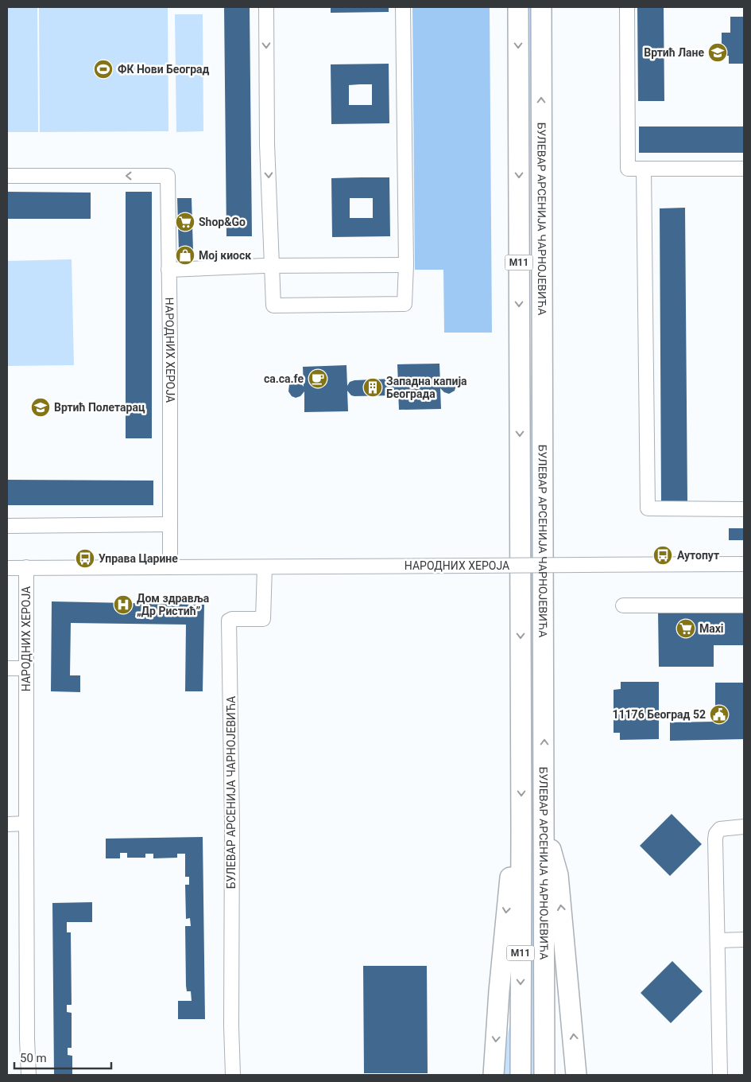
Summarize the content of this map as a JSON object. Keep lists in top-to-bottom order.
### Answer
{
  "streets": {
    "highway": ["БУЛЕВАР АРСЕНИЈА ЧАРНОЈЕВИЋА", "M11"],
    "street": ["НАРОДНИХ ХЕРОЈА"]
  },
  "crossings": [
    ["БУЛЕВАР АРСЕНИЈА ЧАРНОЈЕВИЋА", "НАРОДНИХ ХЕРОЈА"]
  ],
  "places": {
    "school or university": ["Вртић Лане", "Вртић Полетарац"],
    "sports": ["ФК Нови Београд"],
    "supermarket": ["Shop&Go", "Maxi"],
    "shop": ["Мој киоск"],
    "cafe": ["ca.ca.fe"],
    "building": ["Западна капија Београда"],
    "bus stop": ["Аутопут", "Управа Царине"],
    "hospital": ["Дом здравља „Др Ристић”"],
    "public building": ["11176 Београд 52"]
  },
  "scale_bar": "50 m"
}
